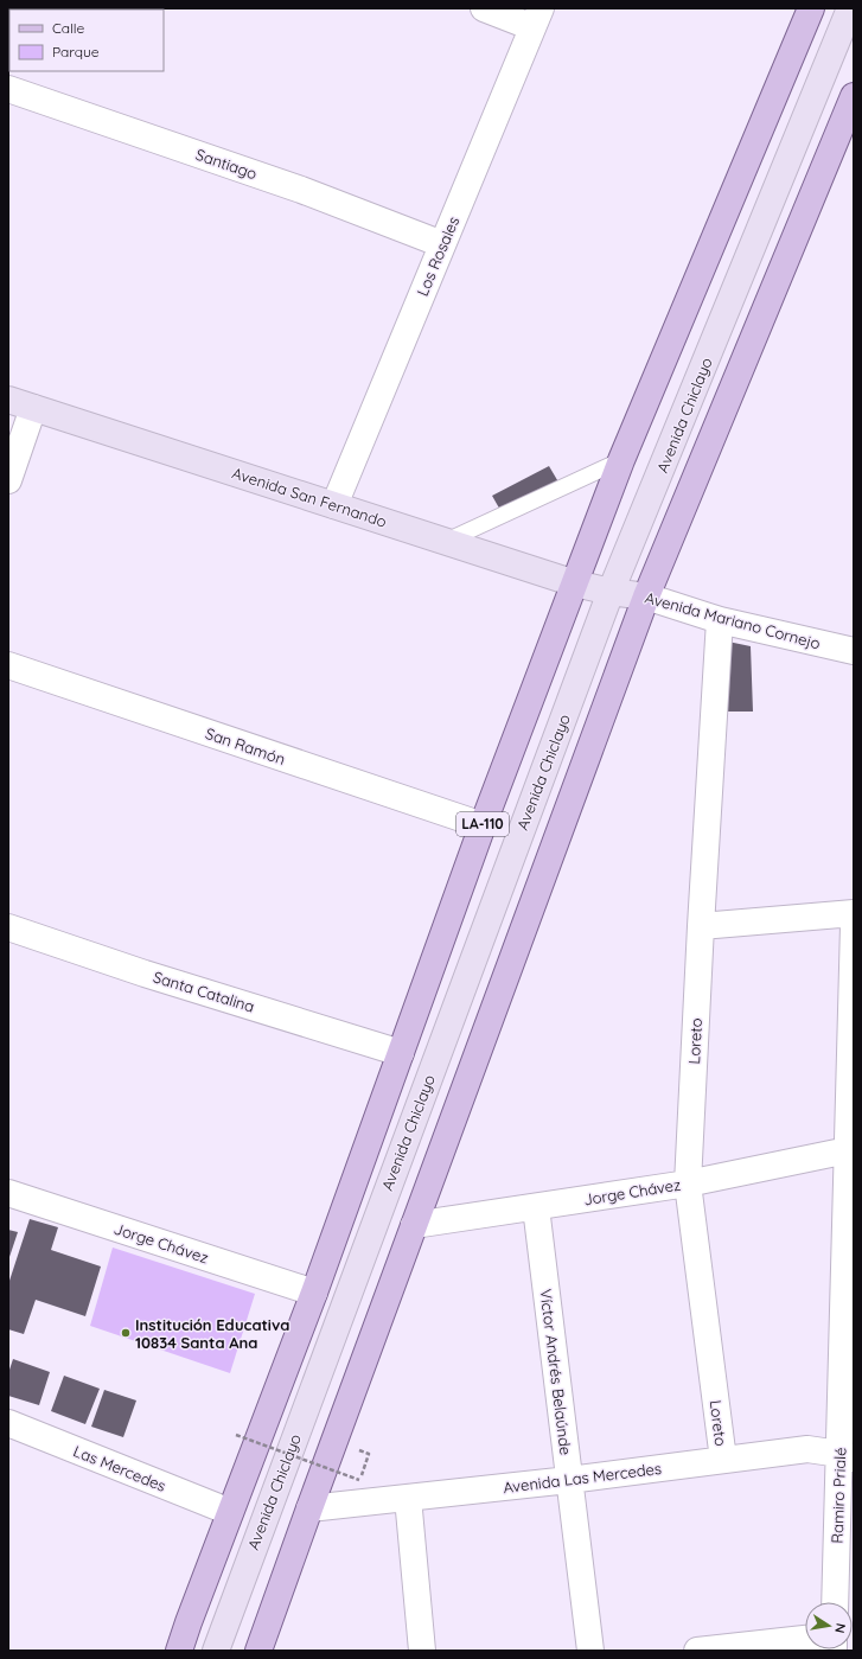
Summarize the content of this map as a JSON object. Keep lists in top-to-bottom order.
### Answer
{
  "streets": {
    "main road": ["LA-110"],
    "street": [
      "Santiago",
      "Los Rosales",
      "Avenida Chiclayo",
      "Avenida San Fernando",
      "Avenida Mariano Cornejo",
      "San Ramón",
      "Santa Catalina",
      "Loreto",
      "Jorge Chávez",
      "Víctor Andrés Belaúnde",
      "Las Mercedes",
      "Avenida Las Mercedes",
      "Ramiro Prialé"
    ]
  },
  "crossings": [
    ["Santiago", "Los Rosales"],
    ["Los Rosales", "Avenida San Fernando"],
    ["Avenida Chiclayo", "Avenida San Fernando"],
    ["Avenida Chiclayo", "Avenida Mariano Cornejo"],
    ["Avenida San Fernando", "Avenida Mariano Cornejo"],
    ["Avenida San Fernando", "LA-110"],
    ["Avenida Mariano Cornejo", "Loreto"],
    ["San Ramón", "LA-110"],
    ["LA-110", "Santa Catalina"],
    ["LA-110", "Jorge Chávez"],
    ["LA-110", "Las Mercedes"],
    ["Loreto", "Jorge Chávez"],
    ["Loreto", "Avenida Las Mercedes"],
    ["Jorge Chávez", "Víctor Andrés Belaúnde"],
    ["Jorge Chávez", "Ramiro Prialé"],
    ["Víctor Andrés Belaúnde", "Avenida Las Mercedes"],
    ["Avenida Las Mercedes", "Ramiro Prialé"]
  ],
  "places": ["Institución Educativa 10834 Santa Ana"],
  "legend": ["Calle", "Parque"],
  "north": "right"
}
